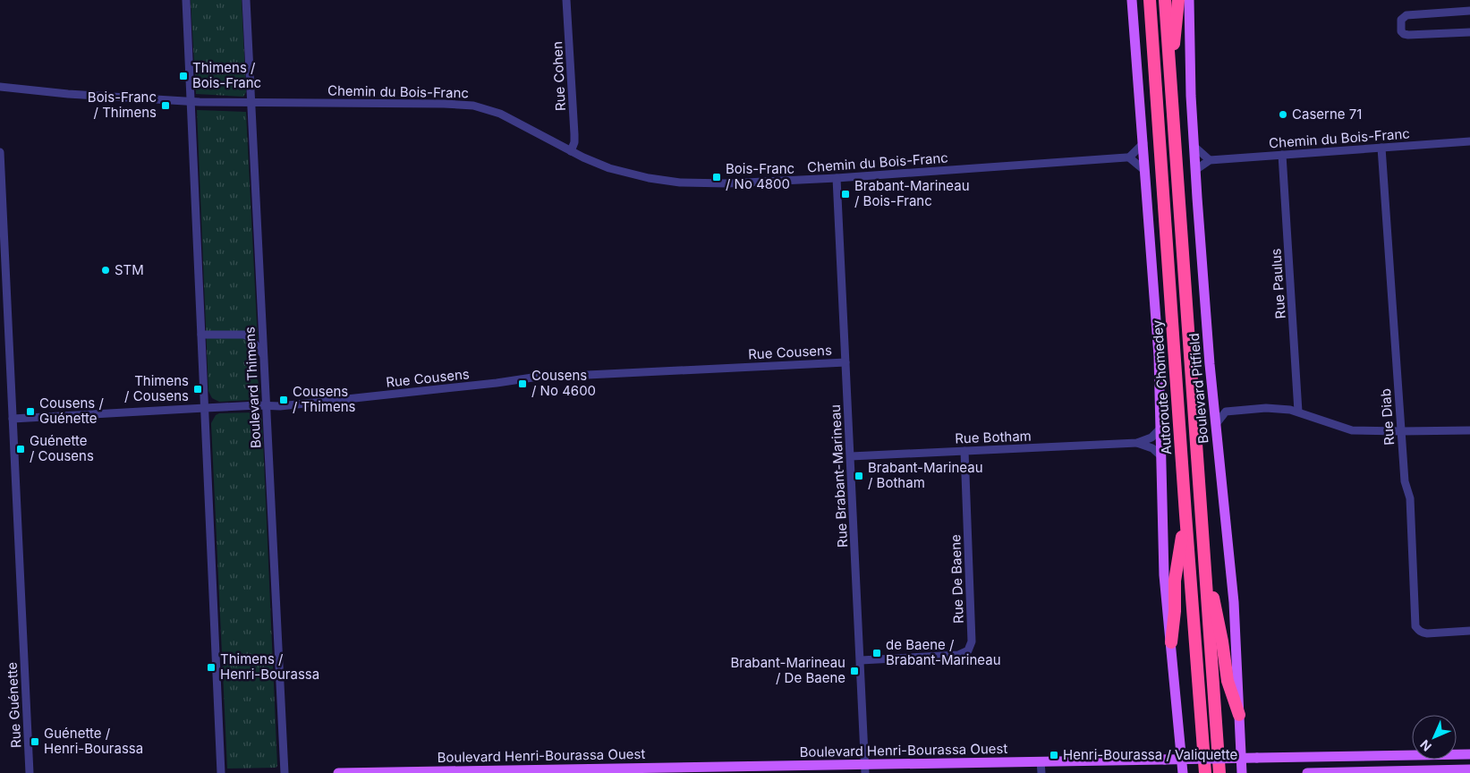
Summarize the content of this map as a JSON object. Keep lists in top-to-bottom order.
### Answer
{
  "streets": {
    "highway": ["Autoroute Chomedey"],
    "main road": ["Boulevard Pitfield", "Boulevard Henri-Bourassa Ouest"],
    "street": [
      "Rue Cohen",
      "Chemin du Bois-Franc",
      "Rue Paulus",
      "Rue Cousens",
      "Boulevard Thimens",
      "Rue Diab",
      "Rue Botham",
      "Rue Brabant-Marineau",
      "Rue De Baene",
      "Rue Guénette"
    ]
  },
  "crossings": [
    ["Rue Cohen", "Chemin du Bois-Franc"],
    ["Chemin du Bois-Franc", "Rue Paulus"],
    ["Chemin du Bois-Franc", "Boulevard Thimens"],
    ["Chemin du Bois-Franc", "Rue Diab"],
    ["Chemin du Bois-Franc", "Rue Brabant-Marineau"],
    ["Rue Cousens", "Boulevard Thimens"],
    ["Rue Cousens", "Rue Brabant-Marineau"],
    ["Rue Cousens", "Rue Guénette"],
    ["Rue Botham", "Rue Brabant-Marineau"],
    ["Rue Botham", "Rue De Baene"],
    ["Rue Brabant-Marineau", "Rue De Baene"],
    ["Rue Brabant-Marineau", "Boulevard Henri-Bourassa Ouest"]
  ],
  "places": {
    "transit": [
      "Thimens / Bois-Franc",
      "Bois-Franc / Thimens",
      "Bois-Franc / No 4800",
      "Brabant-Marineau / Bois-Franc",
      "Cousens / No 4600",
      "Thimens / Cousens",
      "Cousens / Thimens",
      "Cousens / Guénette",
      "Guénette / Cousens",
      "Brabant-Marineau / Botham",
      "de Baene / Brabant-Marineau",
      "Thimens / Henri-Bourassa",
      "Brabant-Marineau / De Baene",
      "Guénette / Henri-Bourassa",
      "Henri-Bourassa / Valiquette"
    ],
    "other": ["Caserne 71", "STM"]
  },
  "north": "bottom left"
}
